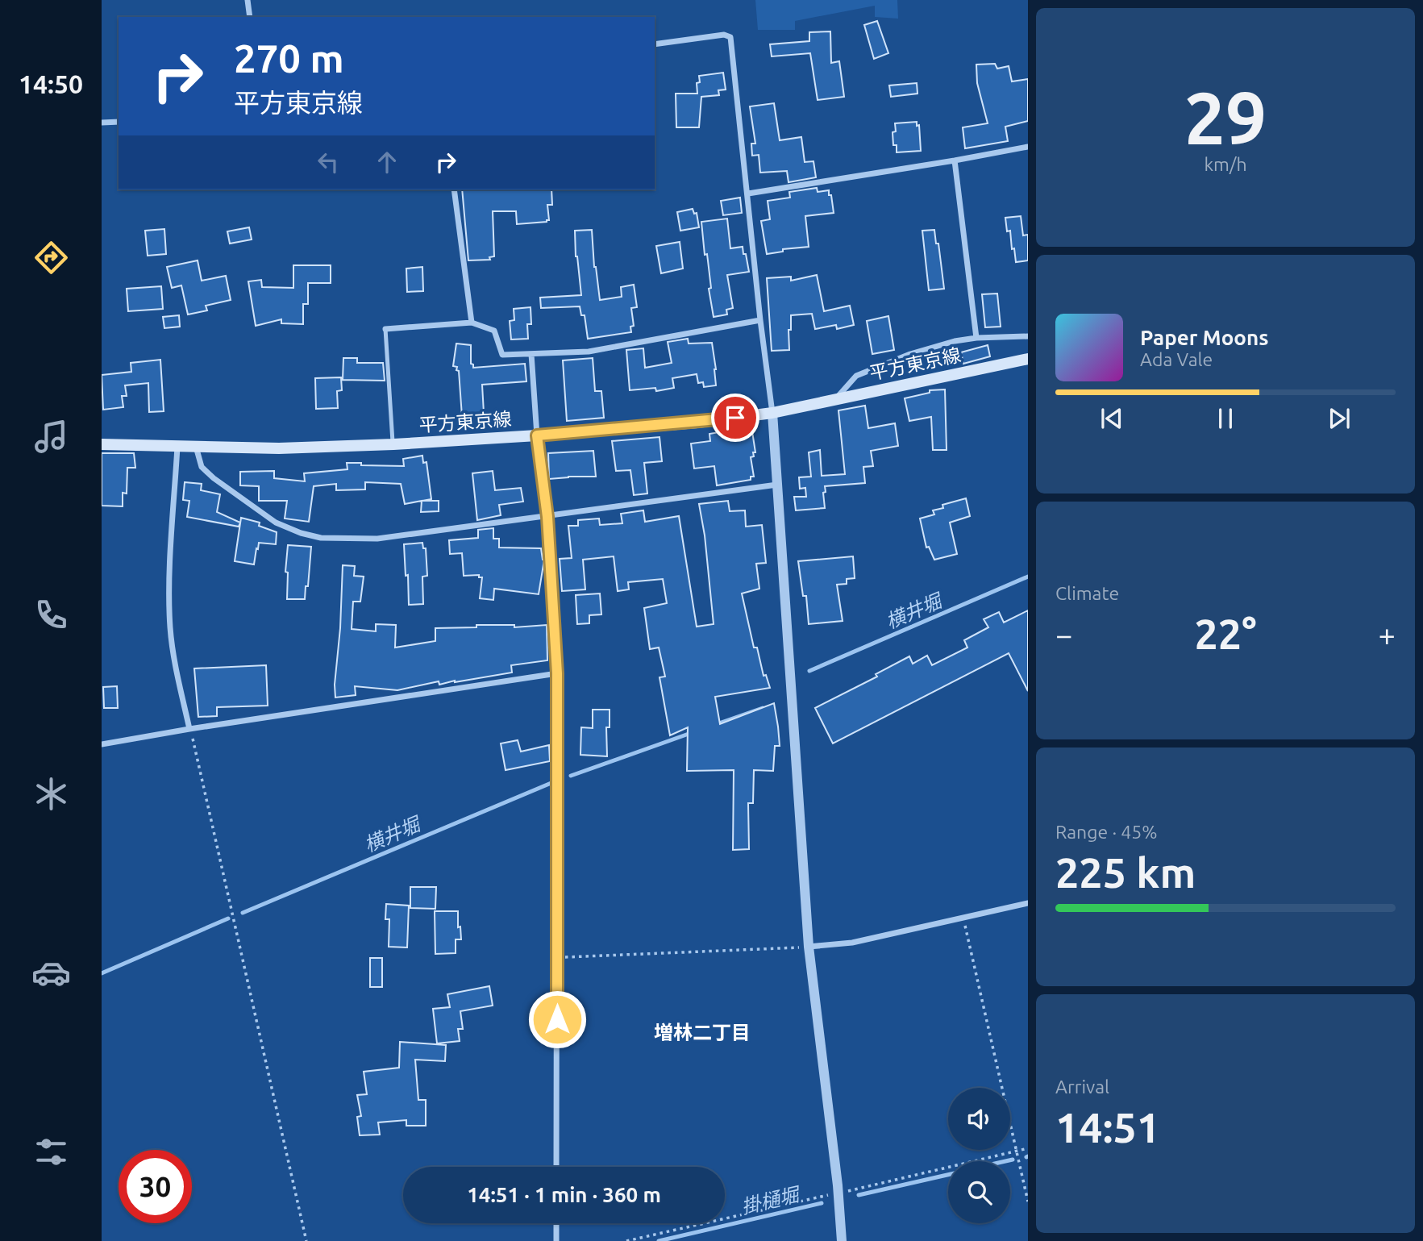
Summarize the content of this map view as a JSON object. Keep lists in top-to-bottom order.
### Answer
{
  "streets": {
    "main road": ["平方東京線"]
  },
  "districts": ["増林二丁目"],
  "water": ["横井堀", "掛樋堀"],
  "page": {
    "tabs": "14:50",
    "tile": [
      ["29", "km/h"],
      "Climate",
      ["Range · 45%", "225 km"],
      ["Arrival", "14:51"]
    ],
    "turn": ["270 m", "平方東京線"],
    "song": ["Paper Moons", "Ada Vale"],
    "heat": ["−", "22°", "+"],
    "limit": "30",
    "trip": "14:51 · 1 min · 360 m"
  }
}
